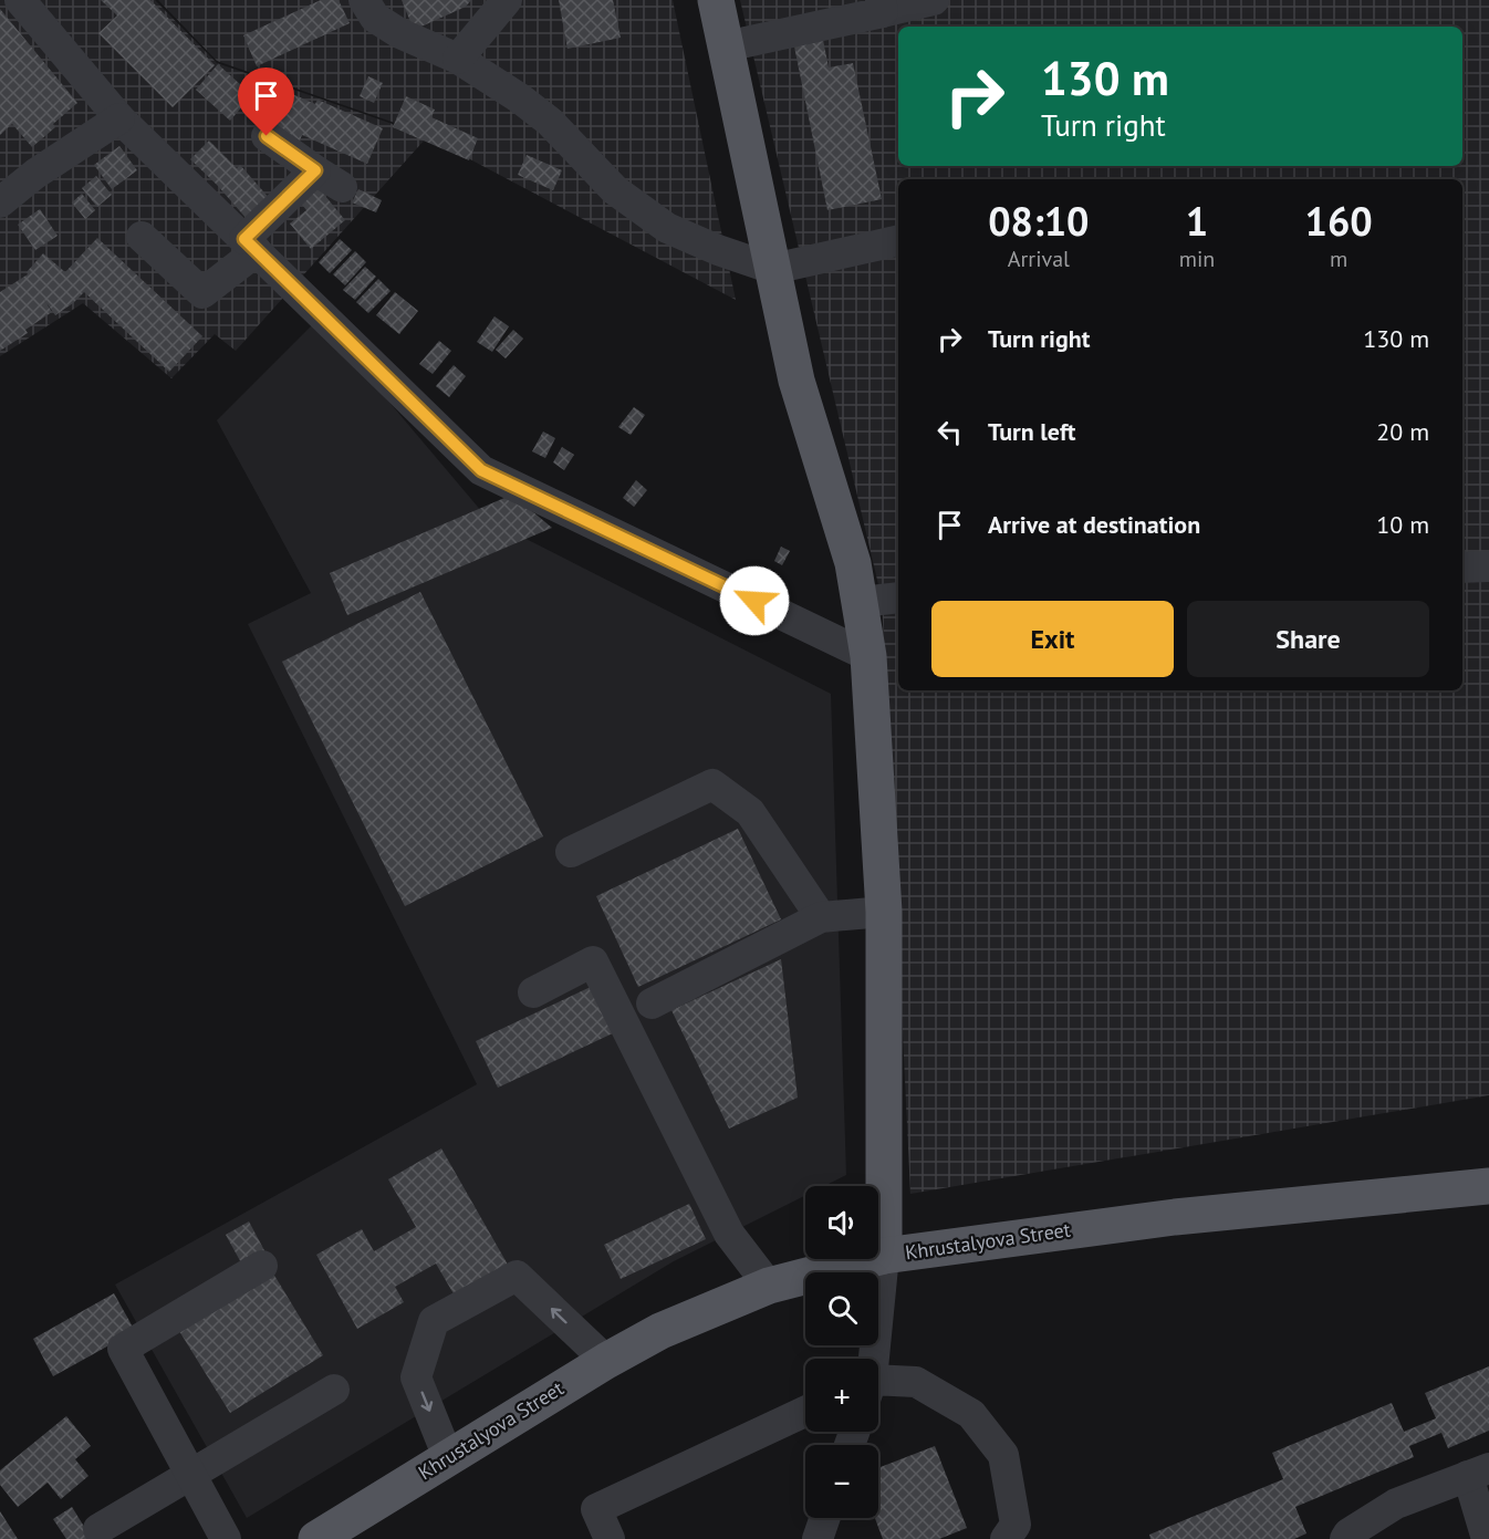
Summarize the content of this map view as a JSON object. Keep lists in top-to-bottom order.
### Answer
{
  "streets": {
    "main road": ["Khrustalyova Street"]
  },
  "page": {
    "turn": ["130 m", "Turn right"],
    "eta": [
      "08:10",
      "Arrival",
      "1",
      "min",
      "160",
      "m"
    ],
    "list": [
      {
        "name": "Turn right",
        "value": "130 m"
      },
      {
        "name": "Turn left",
        "value": "20 m"
      },
      {
        "name": "Arrive at destination",
        "value": "10 m"
      }
    ],
    "buttons": ["Exit", "Share"],
    "map_buttons": ["+", "−"]
  }
}
